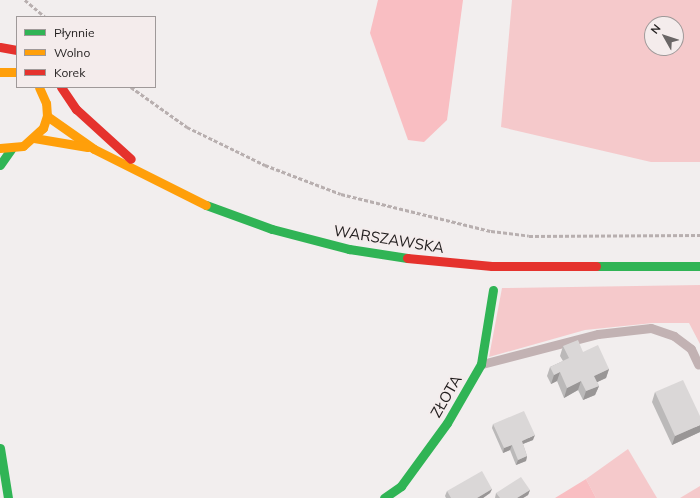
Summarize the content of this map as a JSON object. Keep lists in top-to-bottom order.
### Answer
{
  "streets": {
    "main road": ["WARSZAWSKA", "ZŁOTA"]
  },
  "legend": ["Płynnie", "Wolno", "Korek"],
  "north": "top left"
}
